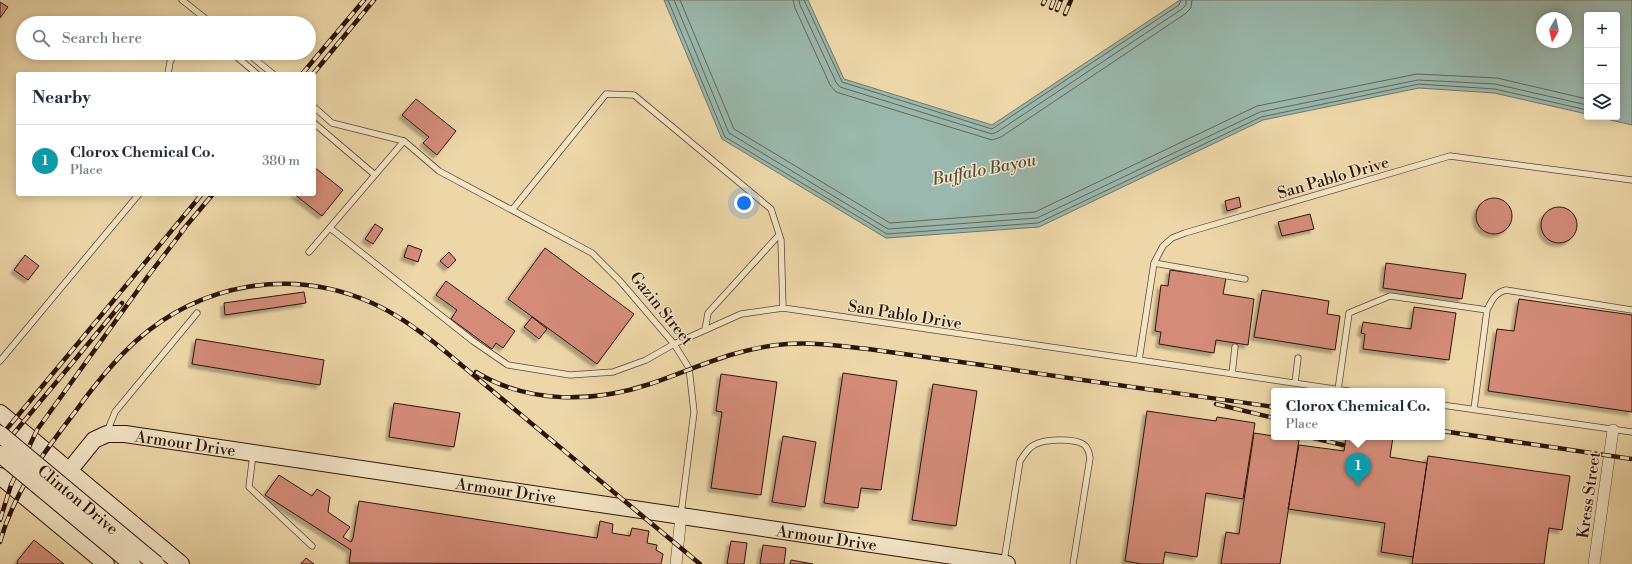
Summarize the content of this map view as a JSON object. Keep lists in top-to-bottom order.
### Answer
{
  "streets": {
    "street": [
      "Gazin Street",
      "Armour Drive",
      "Kress Street",
      "Clinton Drive"
    ],
    "lane": ["San Pablo Drive"]
  },
  "crossings": [
    ["San Pablo Drive", "Gazin Street"],
    ["Gazin Street", "Armour Drive"]
  ],
  "water": ["Buffalo Bayou"],
  "north": "bottom",
  "page": {
    "map_buttons": ["+", "−"],
    "search": "Search here",
    "heading": "Nearby",
    "list": [
      {
        "mark": "1",
        "name": "Clorox Chemical Co.",
        "note": "Place",
        "value": "380 m"
      }
    ],
    "popup": ["Clorox Chemical Co.", "Place"],
    "pins": "1"
  }
}
